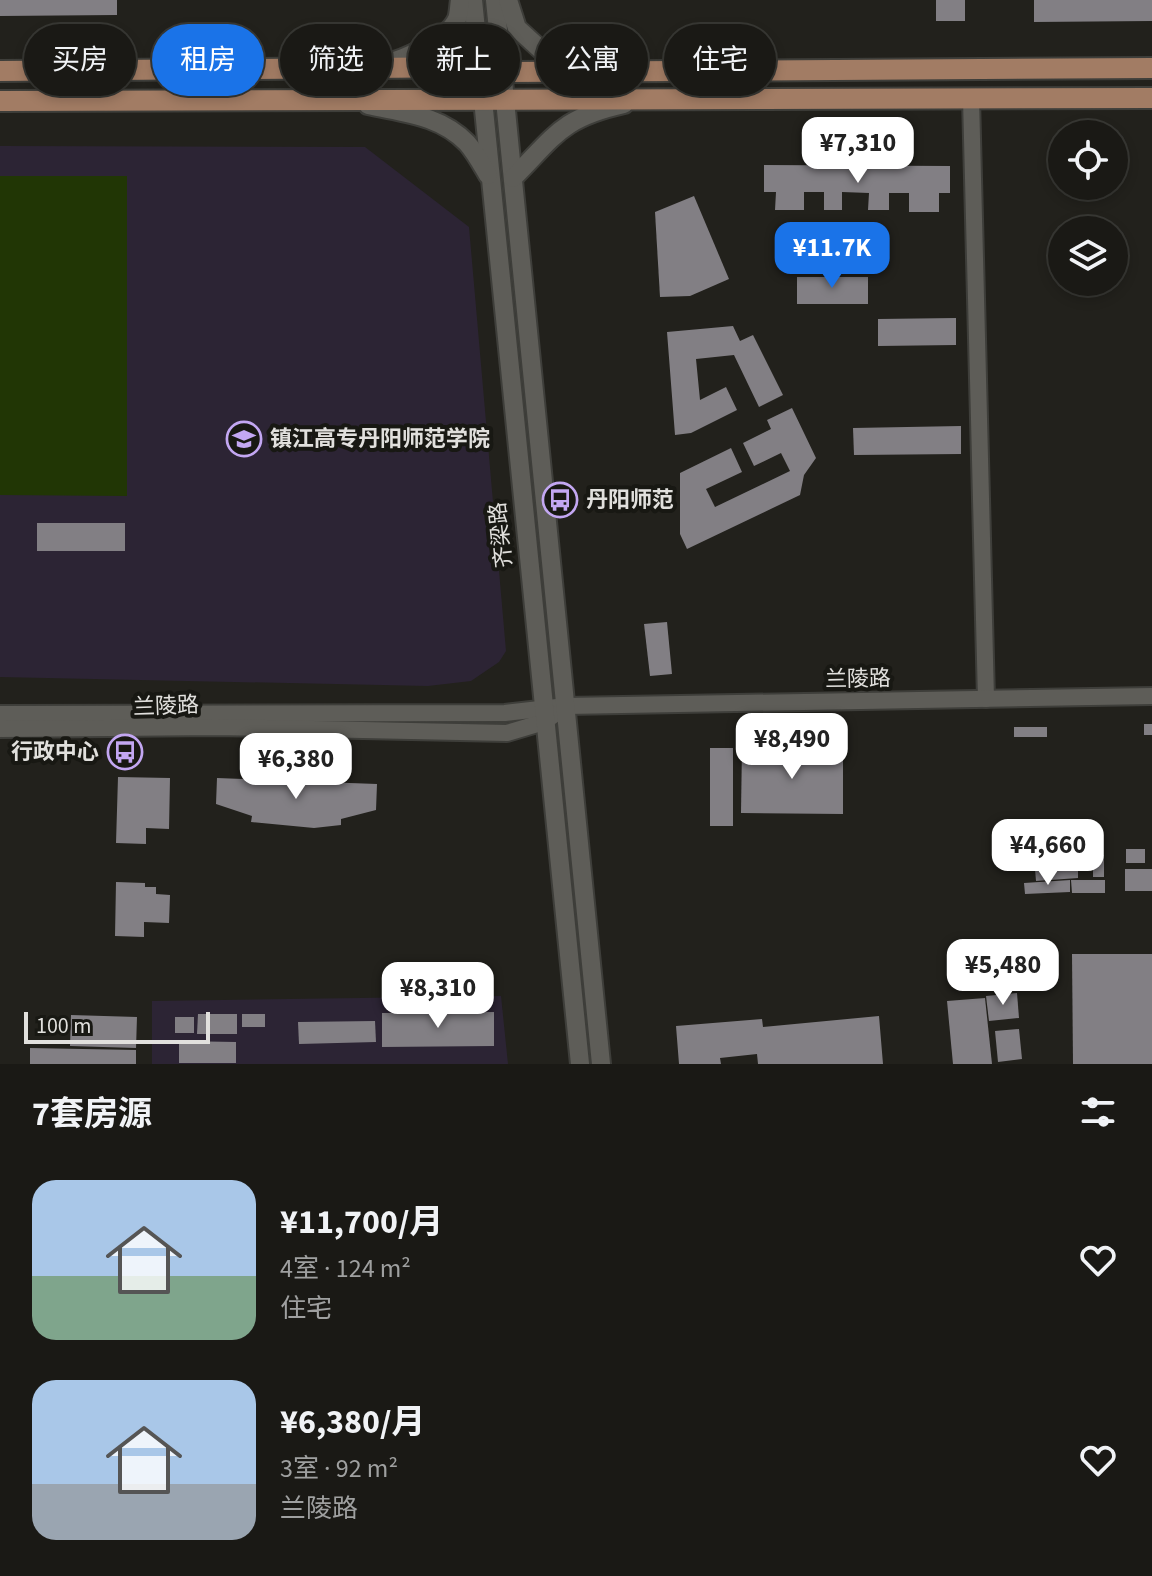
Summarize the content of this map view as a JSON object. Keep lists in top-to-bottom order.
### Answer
{
  "streets": {
    "main road": ["齐梁路"],
    "street": ["兰陵路"]
  },
  "crossings": [
    ["齐梁路", "兰陵路"]
  ],
  "places": {
    "school or university": ["镇江高专丹阳师范学院"],
    "bus stop": ["丹阳师范", "行政中心"]
  },
  "scale_bar": "100 m",
  "page": {
    "chip": [
      "买房",
      "租房",
      "筛选",
      "新上",
      "公寓",
      "住宅"
    ],
    "price": [
      "¥7,310",
      "¥11.7K",
      "¥8,490",
      "¥6,380",
      "¥4,660",
      "¥5,480",
      "¥8,310"
    ],
    "scale": "100 m",
    "heading": "7套房源",
    "list": [
      {
        "name": "¥11,700/月",
        "note": "4室 · 124 m² · 住宅"
      },
      {
        "name": "¥6,380/月",
        "note": "3室 · 92 m² · 兰陵路"
      }
    ]
  }
}
